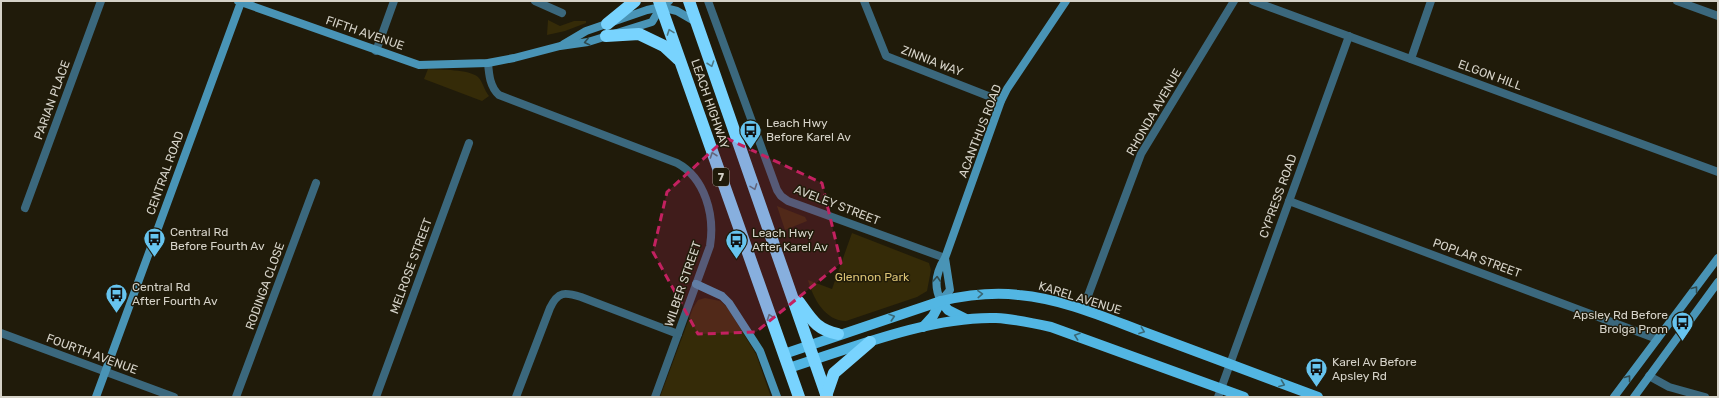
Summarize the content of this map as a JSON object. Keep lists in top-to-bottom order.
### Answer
{
  "streets": {
    "highway": ["LEACH HIGHWAY", "7"],
    "main road": ["KAREL AVENUE"],
    "street": [
      "FIFTH AVENUE",
      "ZINNIA WAY",
      "ELGON HILL",
      "PARIAN PLACE",
      "RHONDA AVENUE",
      "ACANTHUS ROAD",
      "CENTRAL ROAD",
      "CYPRESS ROAD",
      "AVELEY STREET",
      "POPLAR STREET",
      "MELROSE STREET",
      "WILBER STREET",
      "RODINGA CLOSE",
      "FOURTH AVENUE"
    ]
  },
  "crossings": [
    ["FIFTH AVENUE", "LEACH HIGHWAY"],
    ["FIFTH AVENUE", "CENTRAL ROAD"],
    ["FIFTH AVENUE", "WILBER STREET"],
    ["ZINNIA WAY", "ACANTHUS ROAD"],
    ["ELGON HILL", "CYPRESS ROAD"],
    ["LEACH HIGHWAY", "KAREL AVENUE"],
    ["RHONDA AVENUE", "KAREL AVENUE"],
    ["ACANTHUS ROAD", "AVELEY STREET"],
    ["ACANTHUS ROAD", "KAREL AVENUE"],
    ["CENTRAL ROAD", "FOURTH AVENUE"],
    ["CYPRESS ROAD", "POPLAR STREET"],
    ["CYPRESS ROAD", "KAREL AVENUE"]
  ],
  "parks": ["Glennon Park"],
  "places": {
    "bus stop": [
      "Leach Hwy Before Karel Av",
      "Central Rd Before Fourth Av",
      "Leach Hwy After Karel Av",
      "Central Rd After Fourth Av",
      "Apsley Rd Before Brolga Prom",
      "Karel Av Before Apsley Rd"
    ]
  }
}
